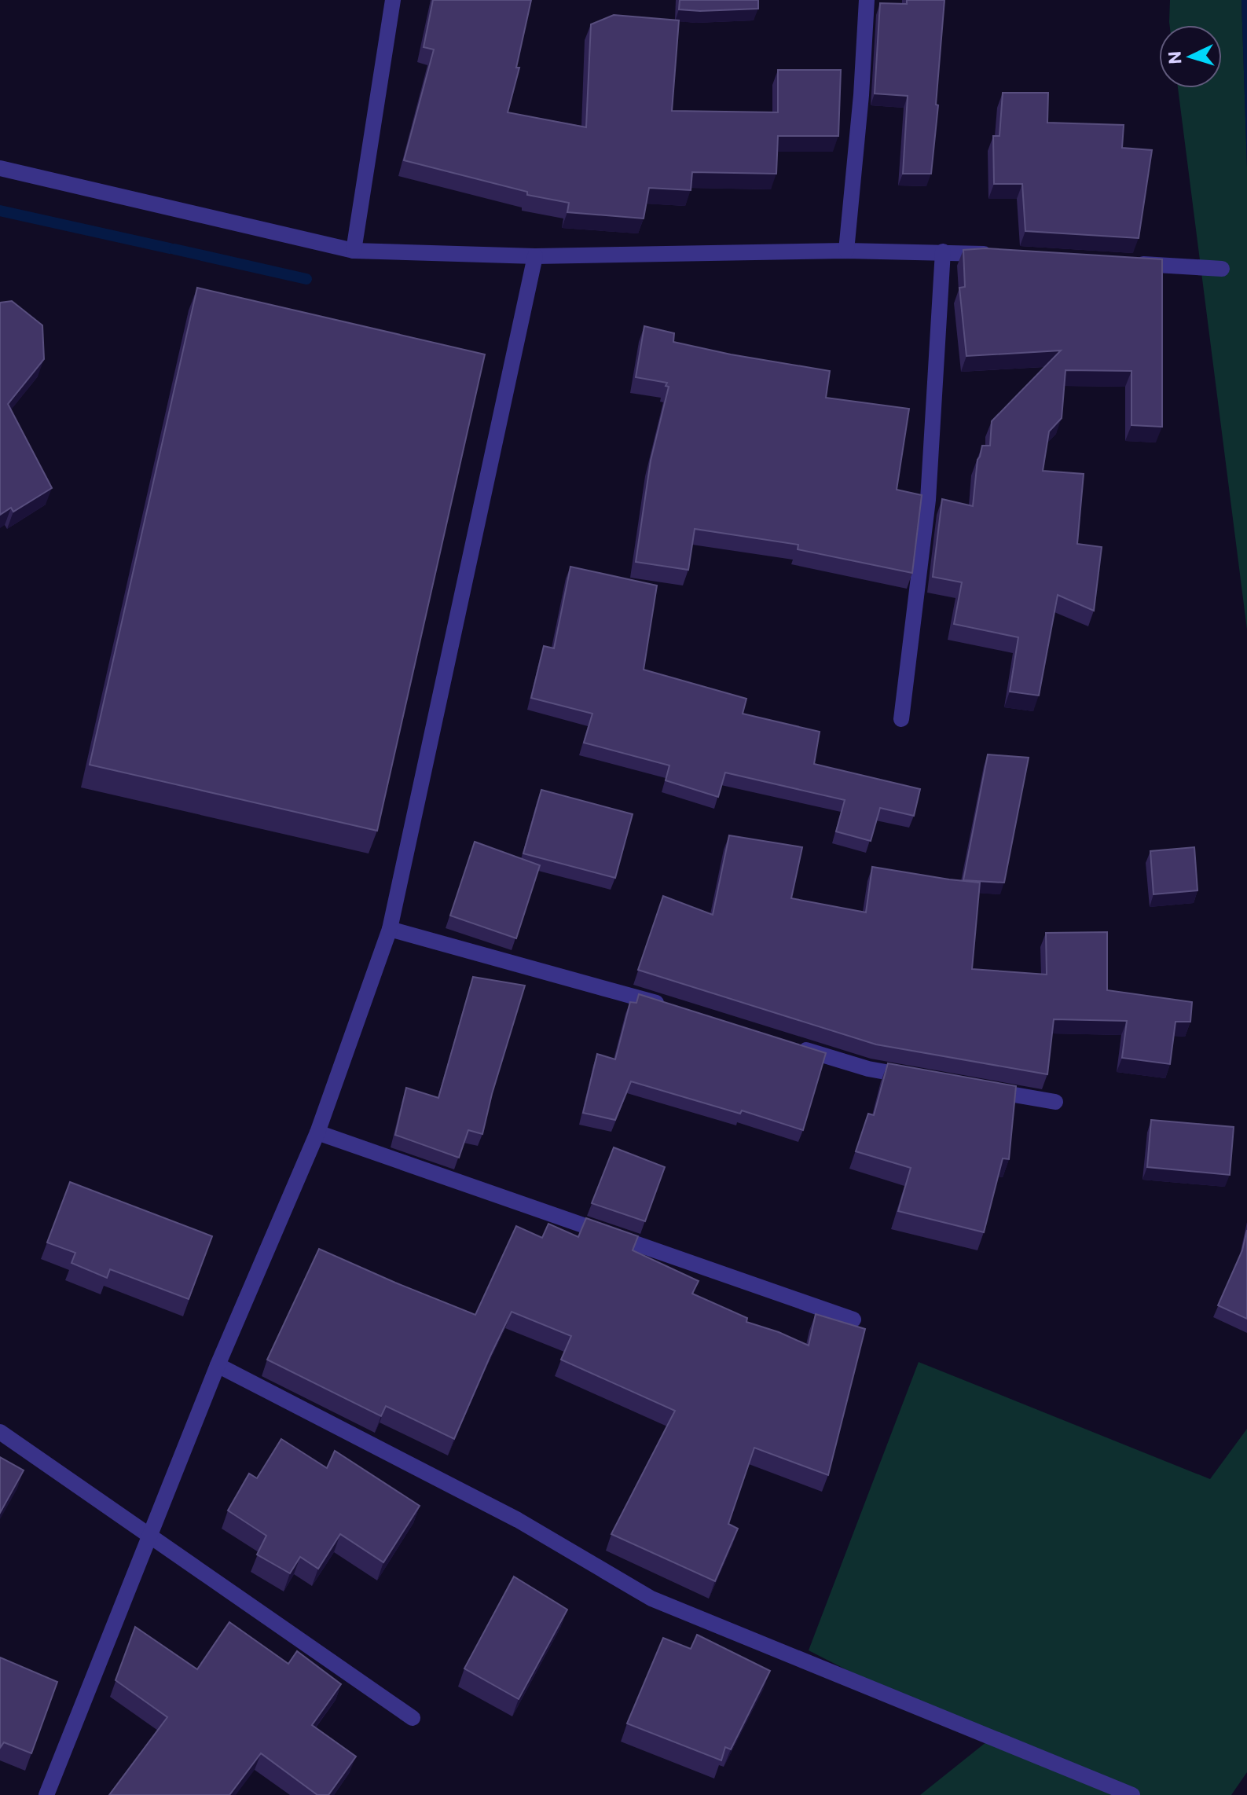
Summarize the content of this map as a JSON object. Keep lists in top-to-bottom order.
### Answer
{
  "north": "left"
}
